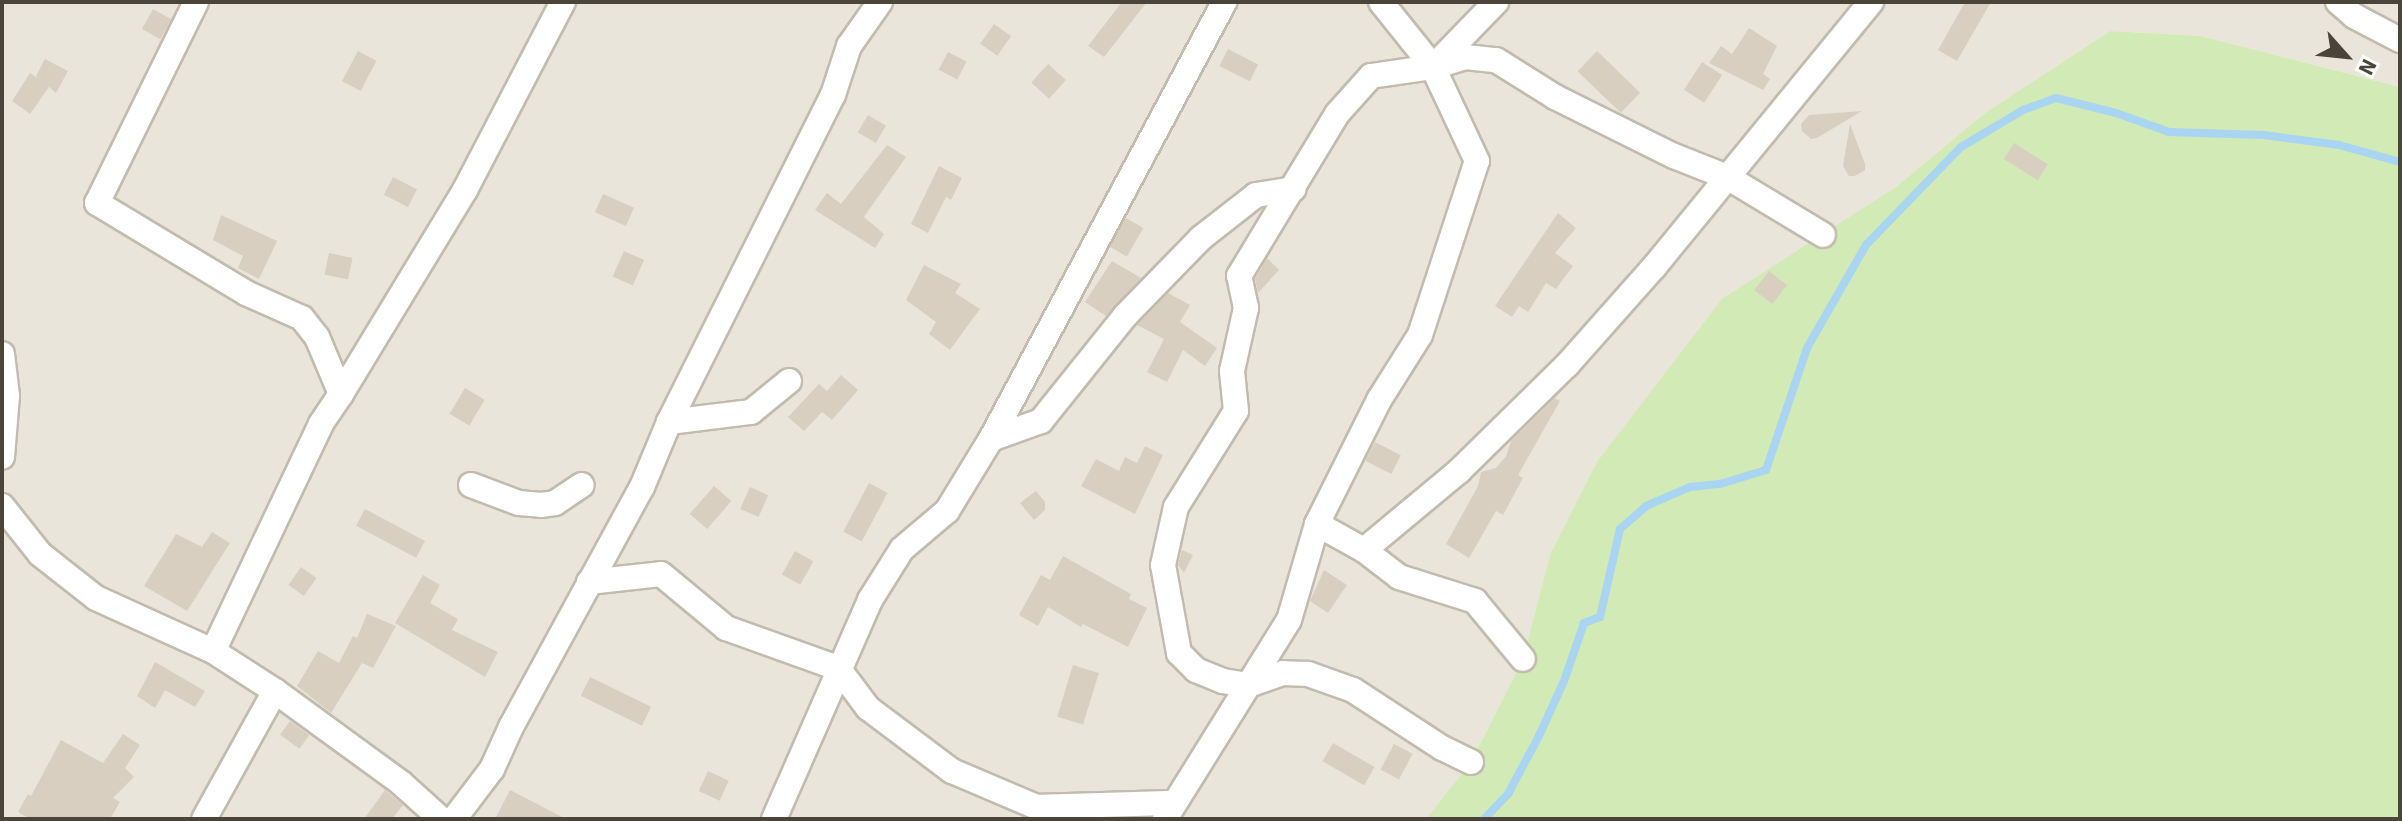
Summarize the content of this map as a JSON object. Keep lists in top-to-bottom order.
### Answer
{
  "north": "bottom right"
}
